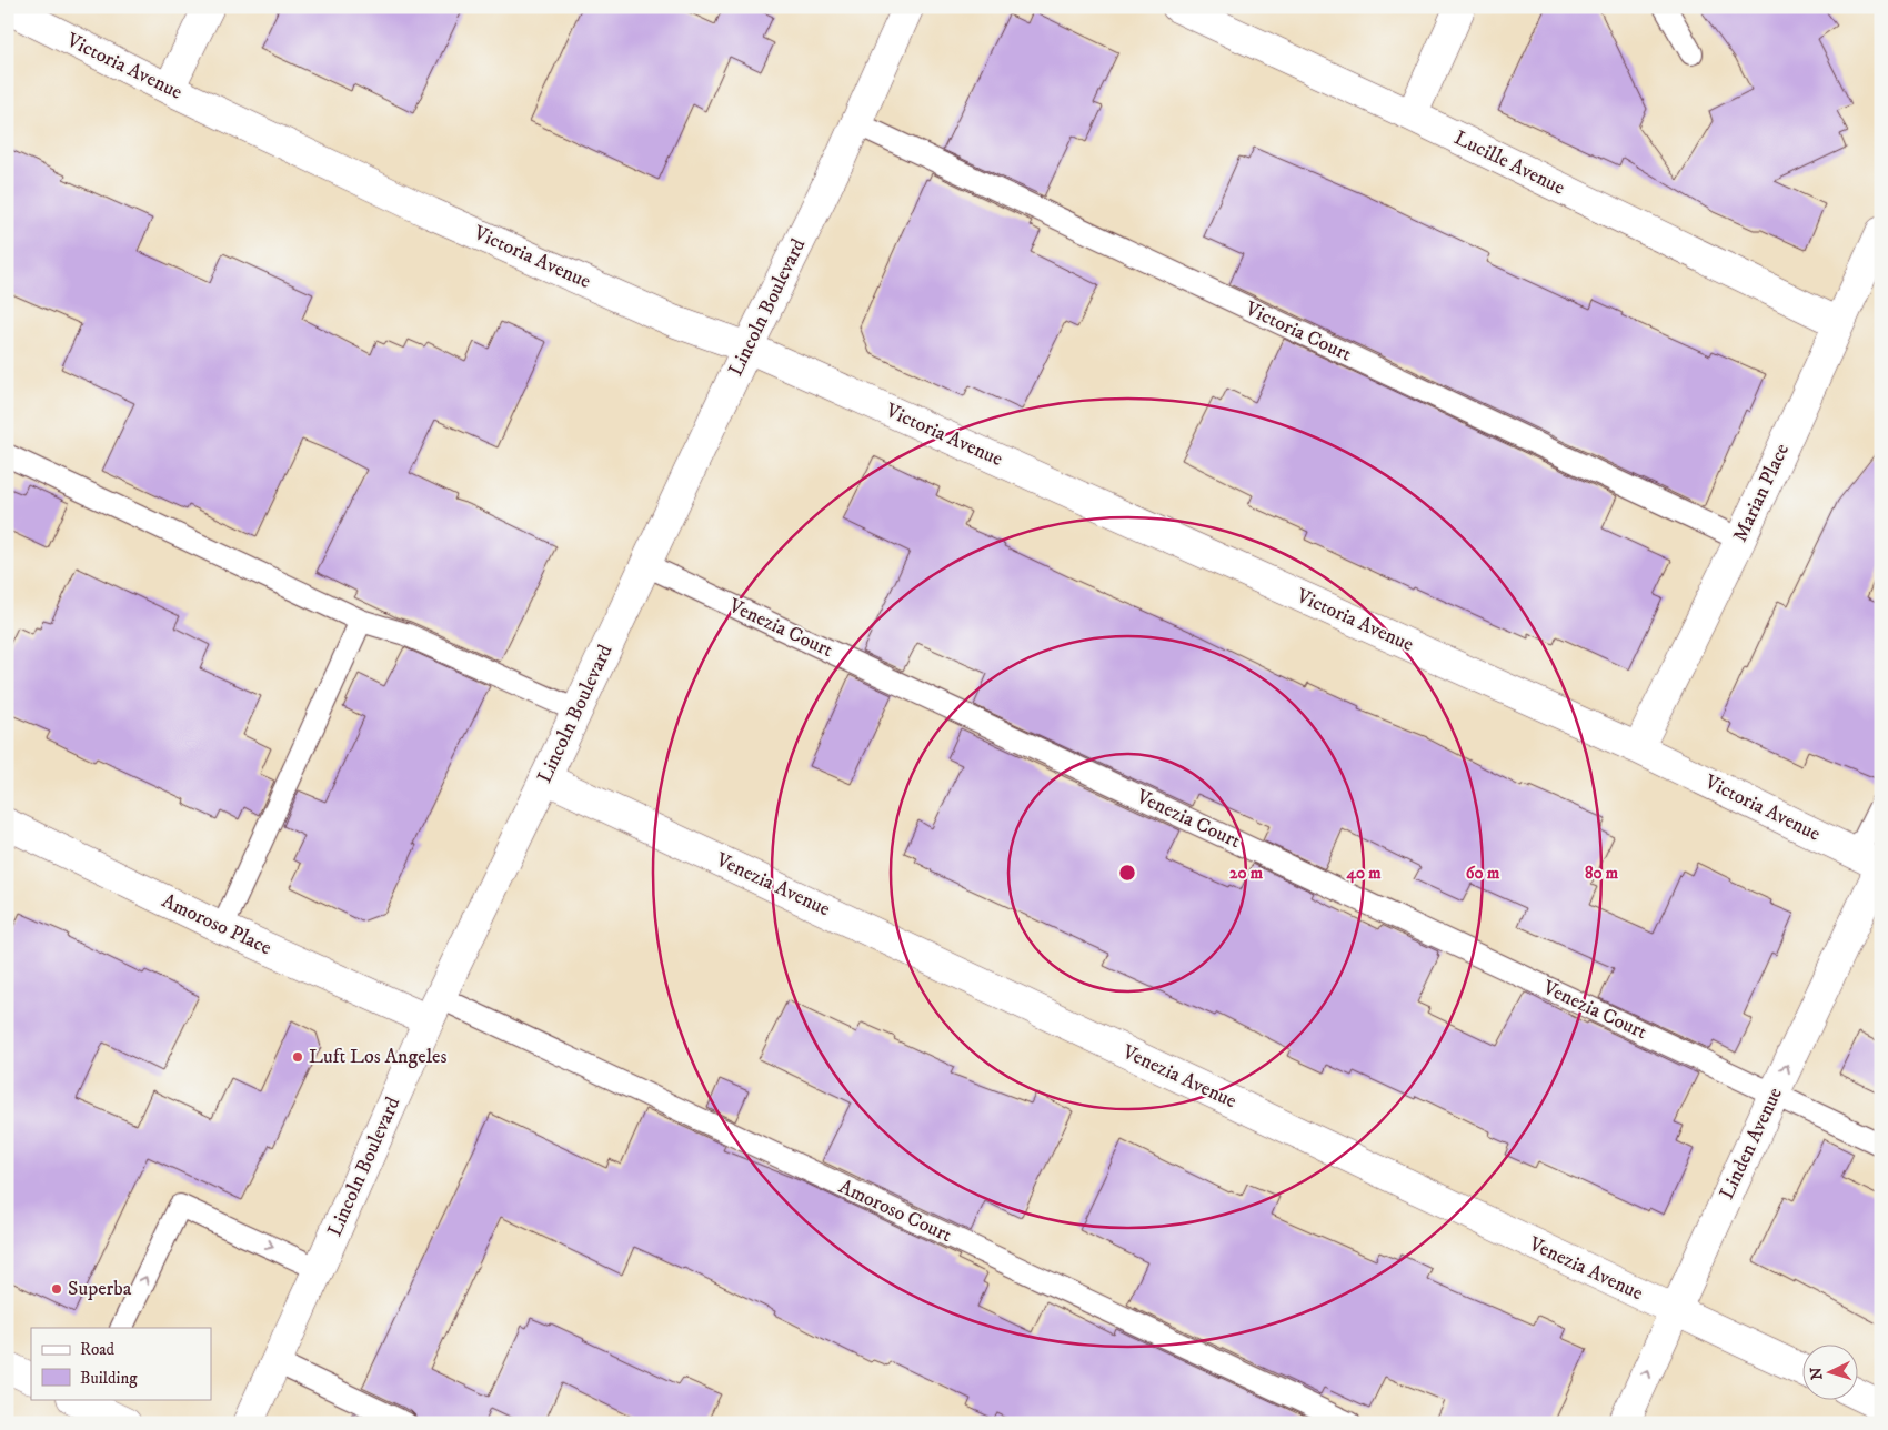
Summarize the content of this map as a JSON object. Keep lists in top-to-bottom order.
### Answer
{
  "streets": {
    "main road": [
      "Victoria Avenue",
      "Lucille Avenue",
      "Lincoln Boulevard",
      "Marian Place",
      "Venezia Avenue",
      "Amoroso Place",
      "Linden Avenue"
    ],
    "lane": ["Victoria Court", "Venezia Court", "Amoroso Court"]
  },
  "crossings": [
    ["Victoria Avenue", "Lincoln Boulevard"],
    ["Victoria Avenue", "Marian Place"],
    ["Victoria Avenue", "Linden Avenue"],
    ["Lucille Avenue", "Marian Place"],
    ["Lincoln Boulevard", "Victoria Court"],
    ["Lincoln Boulevard", "Venezia Court"],
    ["Lincoln Boulevard", "Venezia Avenue"],
    ["Lincoln Boulevard", "Amoroso Place"],
    ["Lincoln Boulevard", "Amoroso Court"],
    ["Victoria Court", "Marian Place"],
    ["Venezia Court", "Linden Avenue"],
    ["Venezia Avenue", "Linden Avenue"],
    ["Amoroso Place", "Amoroso Court"]
  ],
  "one_way": ["Linden Avenue"],
  "places": ["Luft Los Angeles", "Superba"],
  "legend": ["Road", "Building"],
  "north": "left",
  "rings": [
    "20 m",
    "40 m",
    "60 m",
    "80 m"
  ]
}
